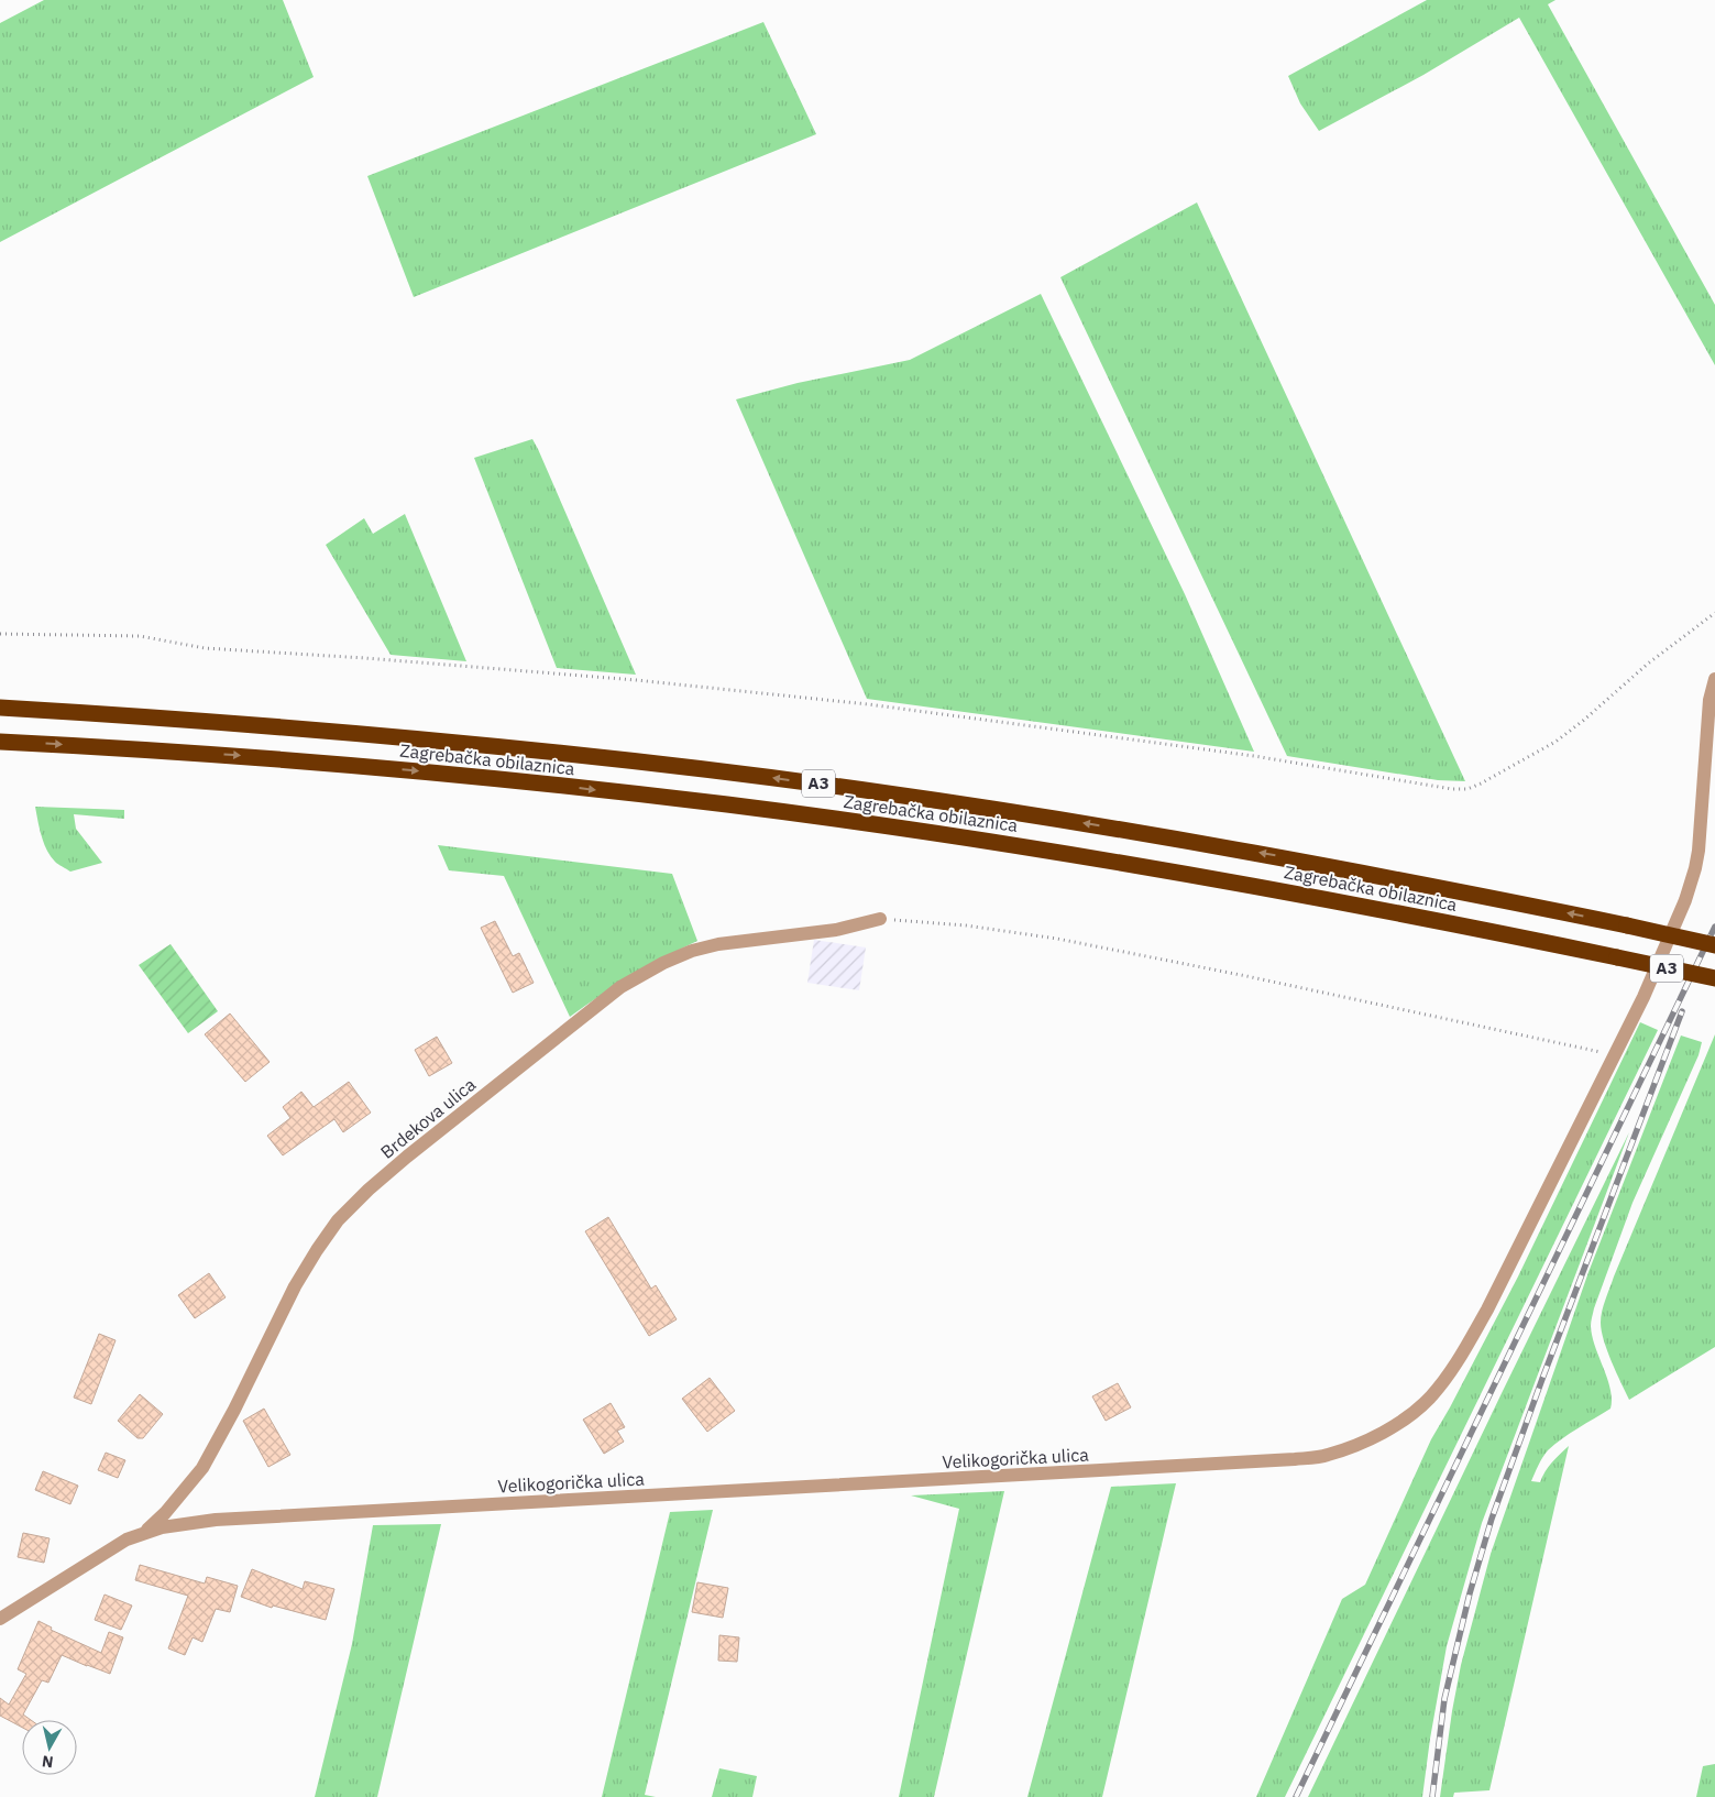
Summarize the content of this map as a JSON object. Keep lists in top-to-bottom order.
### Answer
{
  "streets": {
    "highway": ["Zagrebačka obilaznica", "A3"],
    "street": ["Brdekova ulica", "Velikogorička ulica"]
  },
  "crossings": [
    ["Brdekova ulica", "Velikogorička ulica"]
  ],
  "north": "bottom"
}
